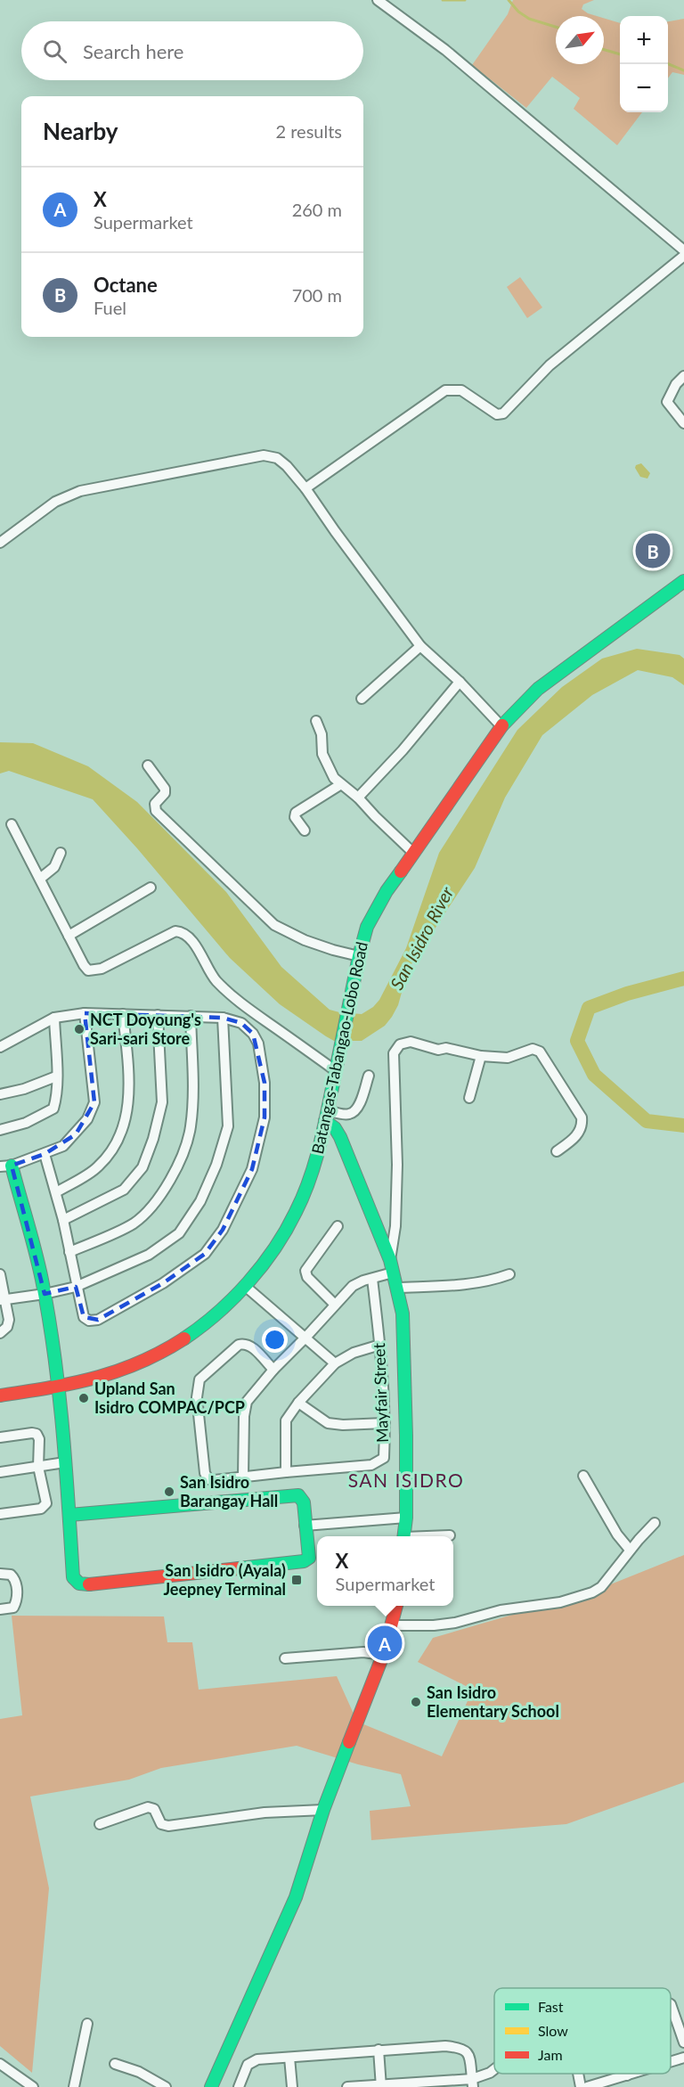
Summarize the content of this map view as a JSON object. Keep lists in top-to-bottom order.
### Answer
{
  "streets": {
    "street": ["Batangas-Tabangao-Lobo Road", "Mayfair Street"]
  },
  "districts": ["SAN ISIDRO"],
  "water": ["San Isidro River"],
  "places": {
    "other": [
      "NCT Doyoung's Sari-sari Store",
      "Upland San Isidro COMPAC/PCP",
      "San Isidro Barangay Hall",
      "San Isidro Elementary School"
    ],
    "transit": ["San Isidro (Ayala) Jeepney Terminal"]
  },
  "legend": ["Fast", "Slow", "Jam"],
  "north": "top right",
  "page": {
    "map_buttons": ["+", "−"],
    "search": "Search here",
    "heading": ["Nearby", "2 results"],
    "list": [
      {
        "mark": "A",
        "name": "X",
        "note": "Supermarket",
        "value": "260 m"
      },
      {
        "mark": "B",
        "name": "Octane",
        "note": "Fuel",
        "value": "700 m"
      }
    ],
    "pins": ["B", "A"],
    "popup": ["X", "Supermarket"]
  }
}
